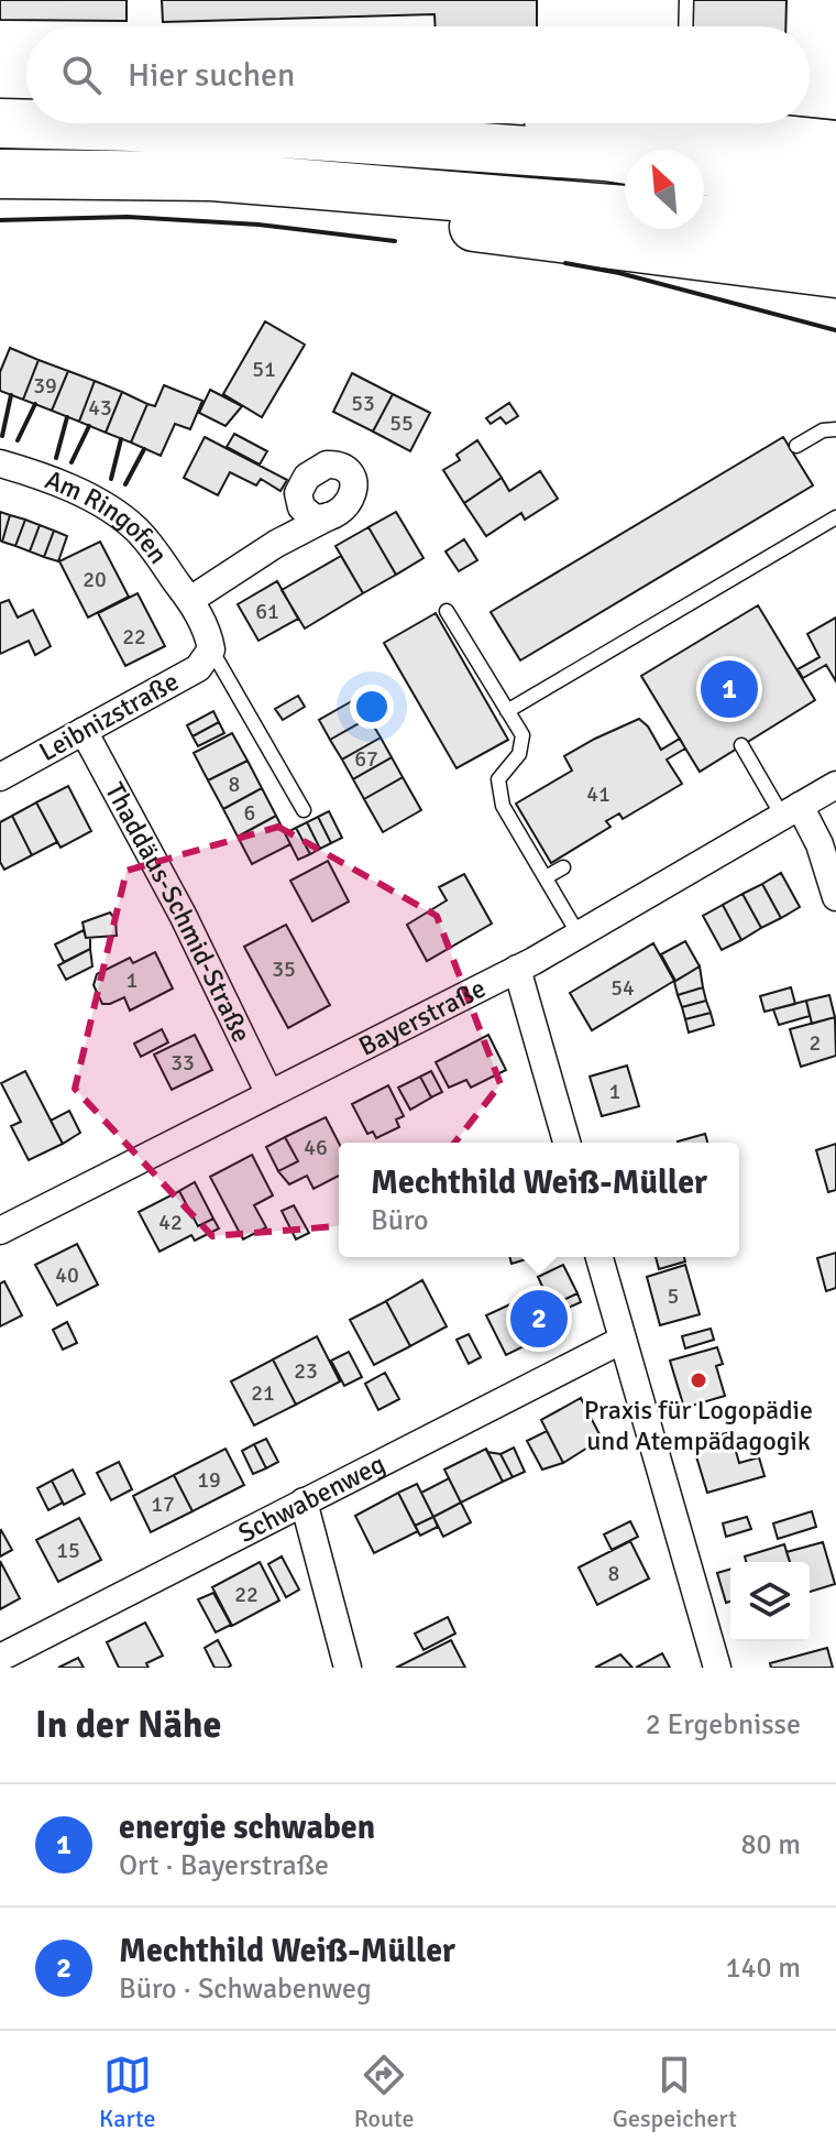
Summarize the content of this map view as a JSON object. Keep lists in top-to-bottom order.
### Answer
{
  "streets": {
    "street": [
      "Am Ringofen",
      "Leibnizstraße",
      "Thaddäus-Schmid-Straße",
      "Bayerstraße",
      "Schwabenweg"
    ]
  },
  "crossings": [
    ["Am Ringofen", "Leibnizstraße"],
    ["Leibnizstraße", "Thaddäus-Schmid-Straße"],
    ["Thaddäus-Schmid-Straße", "Bayerstraße"]
  ],
  "places": ["Praxis für Logopädie und Atempädagogik"],
  "house_numbers": [
    "51",
    "39",
    "53",
    "43",
    "55",
    "20",
    "61",
    "22",
    "67",
    "8",
    "41",
    "6",
    "35",
    "1",
    "54",
    "2",
    "33",
    "1",
    "46",
    "42",
    "40",
    "5",
    "23",
    "21",
    "19",
    "17",
    "15",
    "8",
    "22"
  ],
  "north": "top left",
  "page": {
    "search": "Hier suchen",
    "pins": ["1", "2"],
    "popup": ["Mechthild Weiß-Müller", "Büro"],
    "heading": ["In der Nähe", "2 Ergebnisse"],
    "list": [
      {
        "mark": "1",
        "name": "energie schwaben",
        "note": "Ort · Bayerstraße",
        "value": "80 m"
      },
      {
        "mark": "2",
        "name": "Mechthild Weiß-Müller",
        "note": "Büro · Schwabenweg",
        "value": "140 m"
      }
    ],
    "nav": ["Karte", "Route", "Gespeichert"]
  }
}
